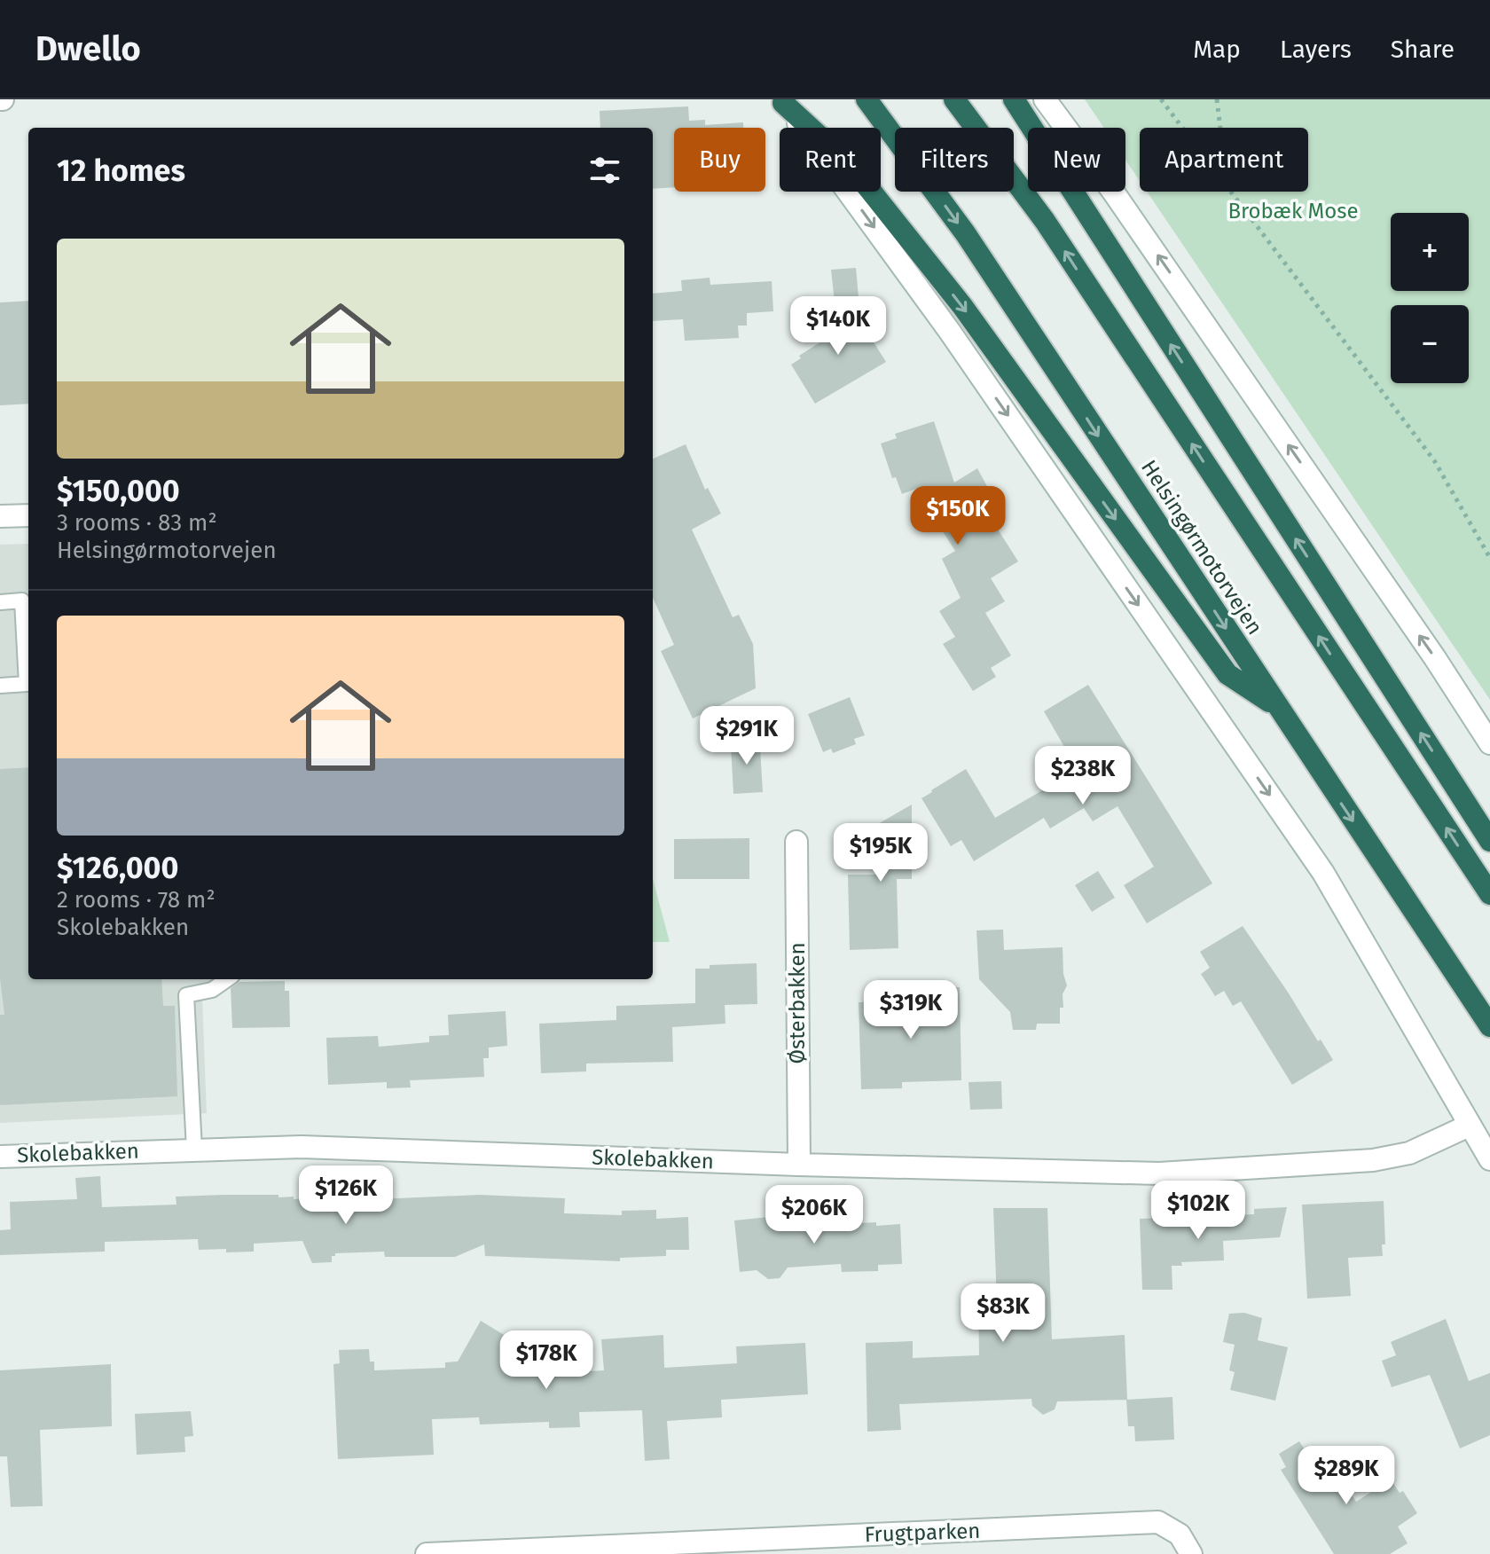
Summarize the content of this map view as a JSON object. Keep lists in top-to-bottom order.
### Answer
{
  "streets": {
    "highway": ["Helsingørmotorvejen"],
    "street": ["Østerbakken", "Skolebakken", "Frugtparken"]
  },
  "crossings": [
    ["Østerbakken", "Skolebakken"]
  ],
  "parks": ["Brobæk Mose"],
  "page": {
    "header": "Dwello",
    "nav": ["Map", "Layers", "Share"],
    "chip": [
      "Buy",
      "Rent",
      "Filters",
      "New",
      "Apartment"
    ],
    "heading": "12 homes",
    "map_buttons": ["+", "−"],
    "list": [
      {
        "name": "$150,000",
        "note": "3 rooms · 83 m² · Helsingørmotorvejen"
      },
      {
        "name": "$126,000",
        "note": "2 rooms · 78 m² · Skolebakken"
      }
    ],
    "price": [
      "$140K",
      "$150K",
      "$291K",
      "$238K",
      "$195K",
      "$319K",
      "$126K",
      "$102K",
      "$206K",
      "$83K",
      "$178K",
      "$289K"
    ]
  }
}
